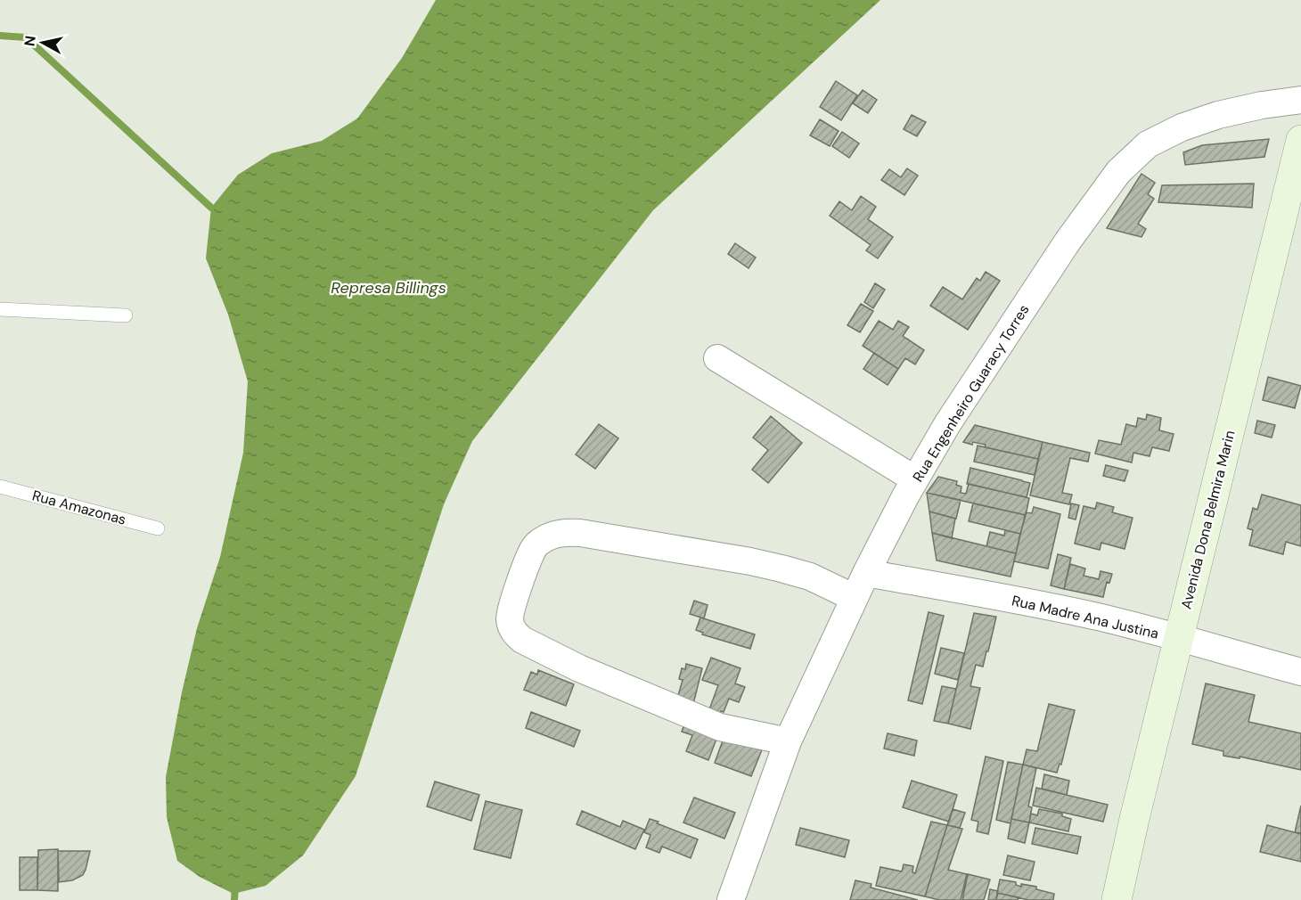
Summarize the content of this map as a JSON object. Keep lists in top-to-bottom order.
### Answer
{
  "streets": {
    "main road": ["Avenida Dona Belmira Marin"],
    "street": ["Rua Engenheiro Guaracy Torres", "Rua Madre Ana Justina"],
    "lane": ["Rua Amazonas"]
  },
  "crossings": [
    ["Rua Engenheiro Guaracy Torres", "Rua Madre Ana Justina"],
    ["Avenida Dona Belmira Marin", "Rua Madre Ana Justina"]
  ],
  "water": ["Represa Billings"],
  "north": "left"
}
